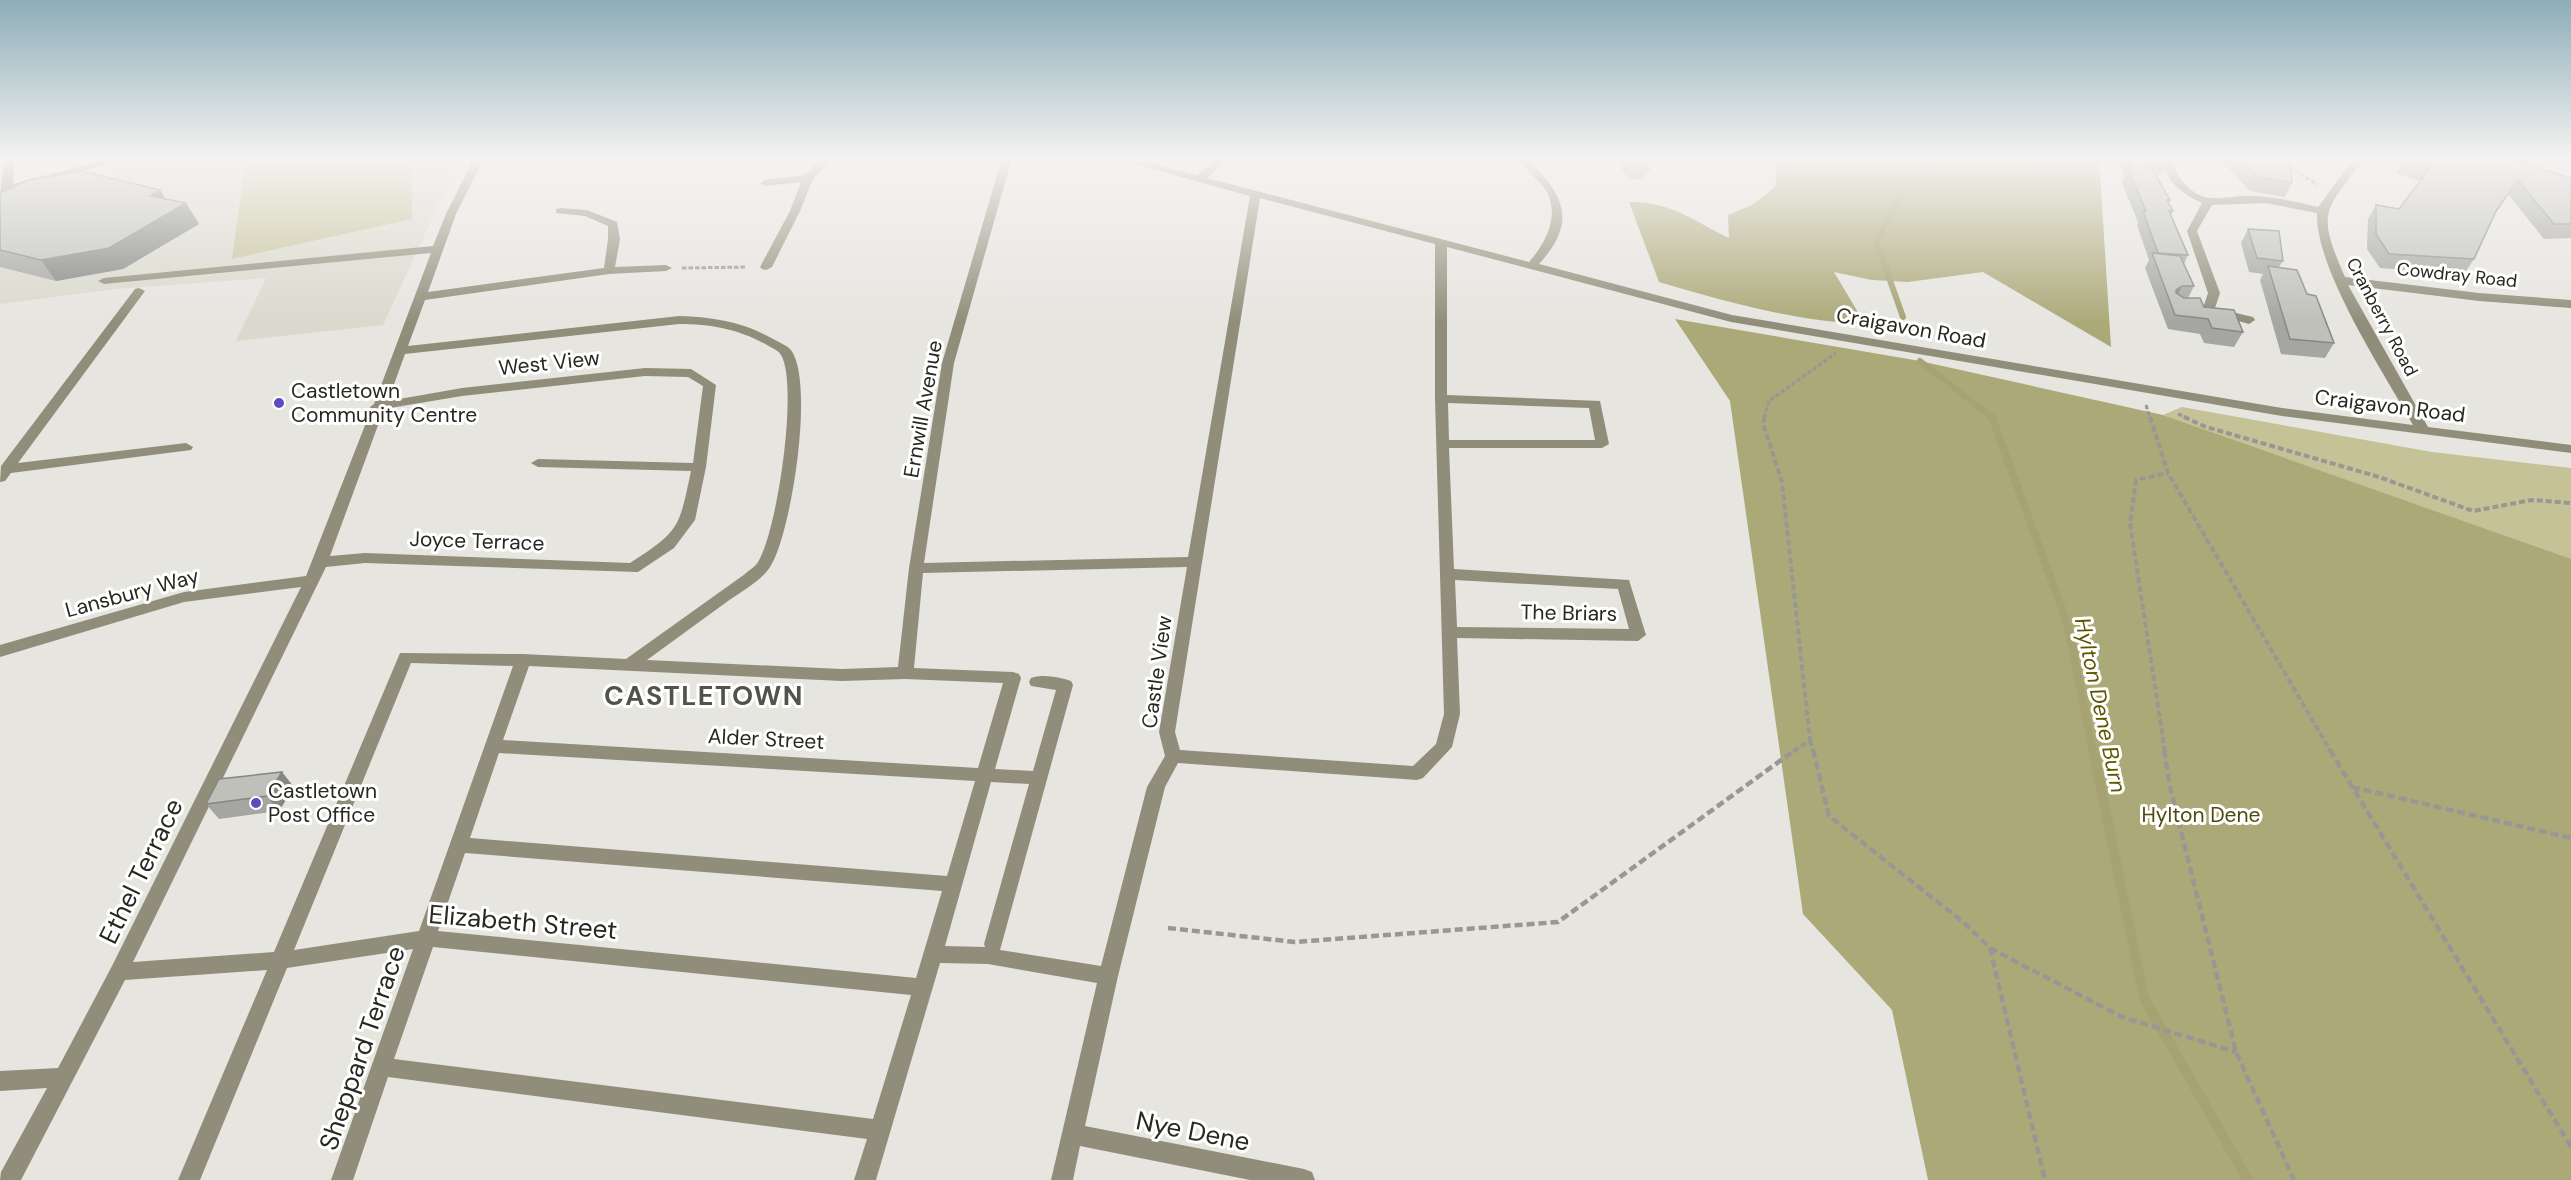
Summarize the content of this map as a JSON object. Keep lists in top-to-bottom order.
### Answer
{
  "streets": {
    "street": [
      "Cowdray Road",
      "Cranberry Road",
      "Craigavon Road",
      "West View",
      "Ernwill Avenue",
      "Joyce Terrace",
      "Lansbury Way",
      "The Briars",
      "Castle View",
      "Alder Street",
      "Ethel Terrace",
      "Elizabeth Street",
      "Sheppard Terrace",
      "Nye Dene"
    ]
  },
  "crossings": [
    ["Cowdray Road", "Cranberry Road"],
    ["Cranberry Road", "Craigavon Road"],
    ["West View", "Joyce Terrace"],
    ["West View", "Ethel Terrace"],
    ["Joyce Terrace", "Ethel Terrace"],
    ["Lansbury Way", "Ethel Terrace"],
    ["Castle View", "Nye Dene"],
    ["Alder Street", "Sheppard Terrace"],
    ["Ethel Terrace", "Elizabeth Street"],
    ["Elizabeth Street", "Sheppard Terrace"]
  ],
  "districts": ["CASTLETOWN"],
  "water": ["Hylton Dene Burn"],
  "parks": ["Hylton Dene"],
  "places": ["Castletown Community Centre", "Castletown Post Office"]
}
